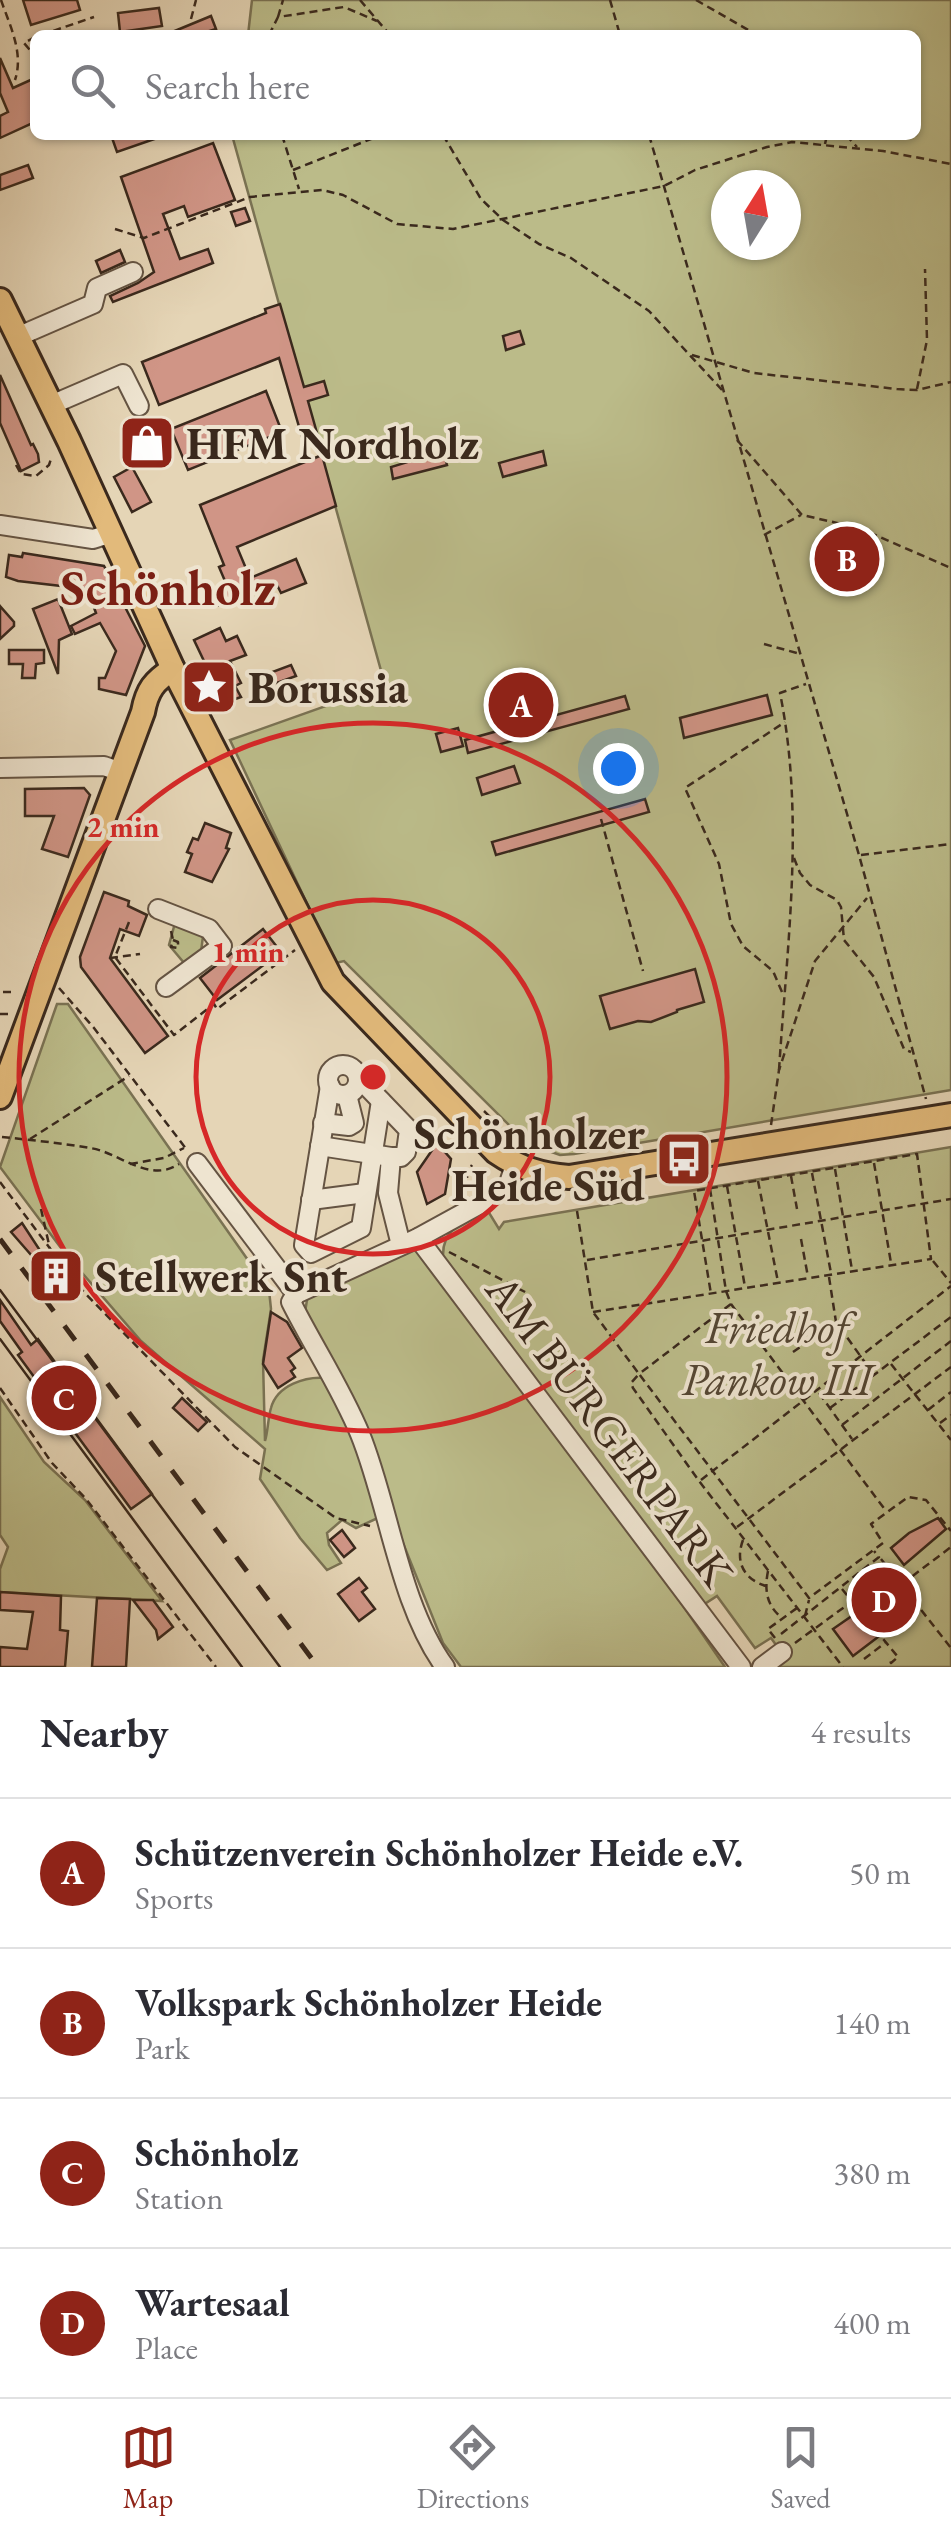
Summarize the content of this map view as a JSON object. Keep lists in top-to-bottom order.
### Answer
{
  "streets": {
    "street": ["AM BÜRGERPARK"]
  },
  "districts": ["Schönholz"],
  "parks": ["Friedhof Pankow III"],
  "places": {
    "shop": ["HFM Nordholz"],
    "place": ["Borussia"],
    "bus stop": ["Schönholzer Heide Süd"],
    "building": ["Stellwerk Snt"]
  },
  "north": "top",
  "page": {
    "search": "Search here",
    "pins": [
      "B",
      "A",
      "C",
      "D"
    ],
    "heading": ["Nearby", "4 results"],
    "list": [
      {
        "mark": "A",
        "name": "Schützenverein Schönholzer Heide e.V.",
        "note": "Sports",
        "value": "50 m"
      },
      {
        "mark": "B",
        "name": "Volkspark Schönholzer Heide",
        "note": "Park",
        "value": "140 m"
      },
      {
        "mark": "C",
        "name": "Schönholz",
        "note": "Station",
        "value": "380 m"
      },
      {
        "mark": "D",
        "name": "Wartesaal",
        "note": "Place",
        "value": "400 m"
      }
    ],
    "nav": ["Map", "Directions", "Saved"]
  },
  "rings": ["2 min", "1 min"]
}
